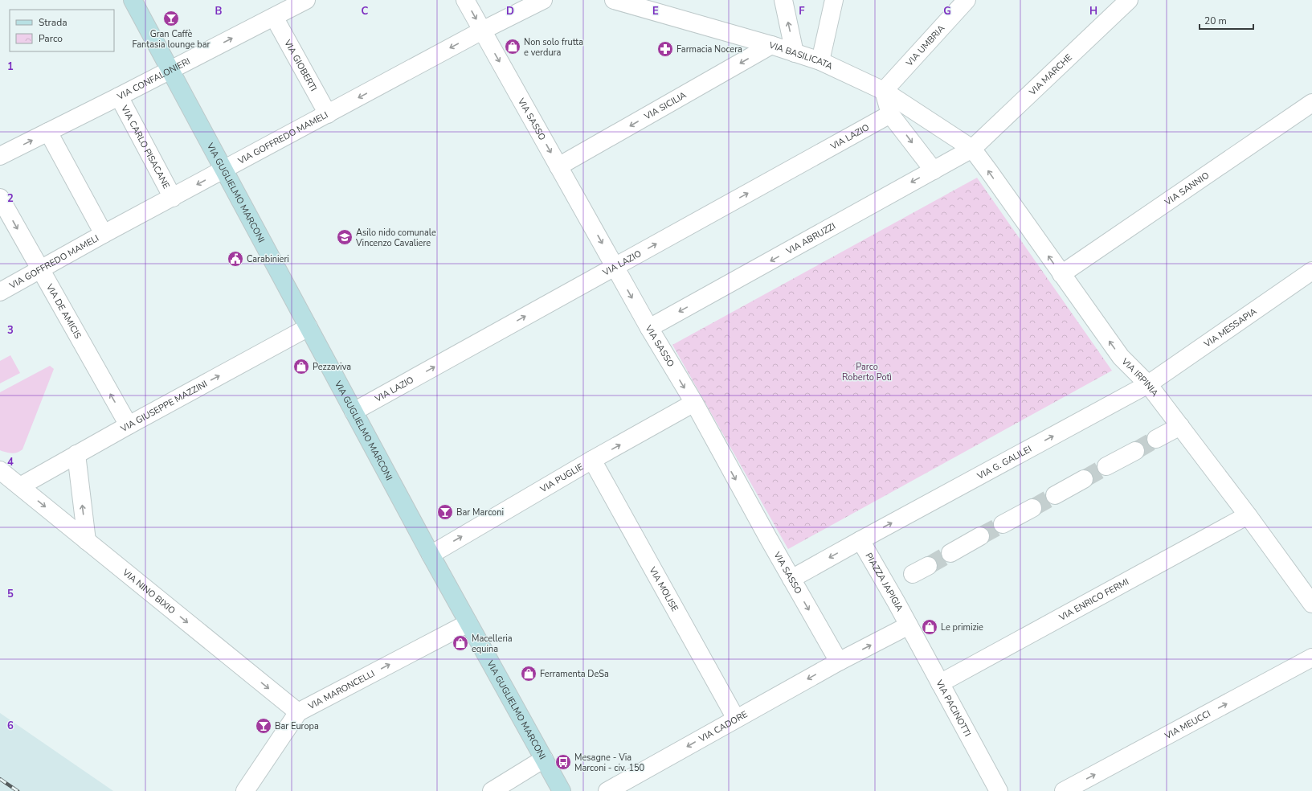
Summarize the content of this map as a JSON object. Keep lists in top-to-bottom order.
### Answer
{
  "streets": {
    "main road": ["VIA GUGLIELMO MARCONI"],
    "street": [
      "VIA UMBRIA",
      "VIA BASILICATA",
      "VIA GIOBERTI",
      "VIA MARCHE",
      "VIA CONFALONIERI",
      "VIA SICILIA",
      "VIA SASSO",
      "VIA LAZIO",
      "VIA GOFFREDO MAMELI",
      "VIA CARLO PISACANE",
      "VIA SANNIO",
      "VIA ABRUZZI",
      "VIA DE AMICIS",
      "VIA MESSAPIA",
      "VIA IRPINIA",
      "VIA GIUSEPPE MAZZINI",
      "VIA G. GALILEI",
      "VIA PUGLIE",
      "PIAZZA JAPIGIA",
      "VIA MOLISE",
      "VIA NINO BIXIO",
      "VIA ENRICO FERMI",
      "VIA MARONCELLI",
      "VIA PACINOTTI",
      "VIA MEUCCI",
      "VIA CADORE"
    ]
  },
  "crossings": [
    ["VIA UMBRIA", "VIA BASILICATA"],
    ["VIA BASILICATA", "VIA MARCHE"],
    ["VIA BASILICATA", "VIA SICILIA"],
    ["VIA BASILICATA", "VIA ABRUZZI"],
    ["VIA BASILICATA", "VIA IRPINIA"],
    ["VIA GIOBERTI", "VIA CONFALONIERI"],
    ["VIA GIOBERTI", "VIA GOFFREDO MAMELI"],
    ["VIA MARCHE", "VIA ABRUZZI"],
    ["VIA MARCHE", "VIA IRPINIA"],
    ["VIA CONFALONIERI", "VIA CARLO PISACANE"],
    ["VIA CONFALONIERI", "VIA GUGLIELMO MARCONI"],
    ["VIA SICILIA", "VIA SASSO"],
    ["VIA SASSO", "VIA LAZIO"],
    ["VIA SASSO", "VIA GOFFREDO MAMELI"],
    ["VIA SASSO", "VIA ABRUZZI"],
    ["VIA SASSO", "VIA PUGLIE"],
    ["VIA SASSO", "VIA CADORE"],
    ["VIA LAZIO", "VIA GUGLIELMO MARCONI"],
    ["VIA GOFFREDO MAMELI", "VIA CARLO PISACANE"],
    ["VIA GOFFREDO MAMELI", "VIA GUGLIELMO MARCONI"],
    ["VIA GOFFREDO MAMELI", "VIA DE AMICIS"],
    ["VIA SANNIO", "VIA IRPINIA"],
    ["VIA GUGLIELMO MARCONI", "VIA GIUSEPPE MAZZINI"],
    ["VIA GUGLIELMO MARCONI", "VIA PUGLIE"],
    ["VIA GUGLIELMO MARCONI", "VIA MARONCELLI"],
    ["VIA ABRUZZI", "VIA IRPINIA"],
    ["VIA DE AMICIS", "VIA GIUSEPPE MAZZINI"],
    ["VIA MESSAPIA", "VIA IRPINIA"],
    ["VIA MESSAPIA", "VIA G. GALILEI"],
    ["VIA IRPINIA", "VIA G. GALILEI"],
    ["VIA IRPINIA", "VIA ENRICO FERMI"],
    ["VIA GIUSEPPE MAZZINI", "VIA NINO BIXIO"],
    ["VIA G. GALILEI", "PIAZZA JAPIGIA"],
    ["VIA PUGLIE", "VIA MOLISE"],
    ["PIAZZA JAPIGIA", "VIA PACINOTTI"],
    ["VIA MOLISE", "VIA CADORE"],
    ["VIA NINO BIXIO", "VIA MARONCELLI"],
    ["VIA ENRICO FERMI", "VIA PACINOTTI"]
  ],
  "one_way": [
    "VIA CONFALONIERI",
    "VIA SICILIA",
    "VIA SASSO",
    "VIA LAZIO",
    "VIA GOFFREDO MAMELI",
    "VIA ABRUZZI",
    "VIA IRPINIA",
    "VIA GIUSEPPE MAZZINI",
    "VIA PUGLIE",
    "VIA NINO BIXIO",
    "VIA MARONCELLI",
    "VIA MEUCCI",
    "VIA CADORE"
  ],
  "parks": ["Parco Roberto Potì"],
  "places": {
    "bar": ["Gran Caffè Fantasia lounge bar", "Bar Marconi", "Bar Europa"],
    "shop": [
      "Non solo frutta e verdura",
      "Pezzaviva",
      "Le primizie",
      "Macelleria equina",
      "Ferramenta DeSa"
    ],
    "pharmacy": ["Farmacia Nocera"],
    "school or university": ["Asilo nido comunale Vincenzo Cavaliere"],
    "public building": ["Carabinieri"],
    "bus stop": ["Mesagne - Via Marconi - civ. 150"]
  },
  "legend": ["Strada", "Parco"],
  "scale_bar": "20 m",
  "grid": {
    "columns": [
      "B",
      "C",
      "D",
      "E",
      "F",
      "G",
      "H"
    ],
    "rows": [
      "1",
      "2",
      "3",
      "4",
      "5",
      "6"
    ]
  }
}
